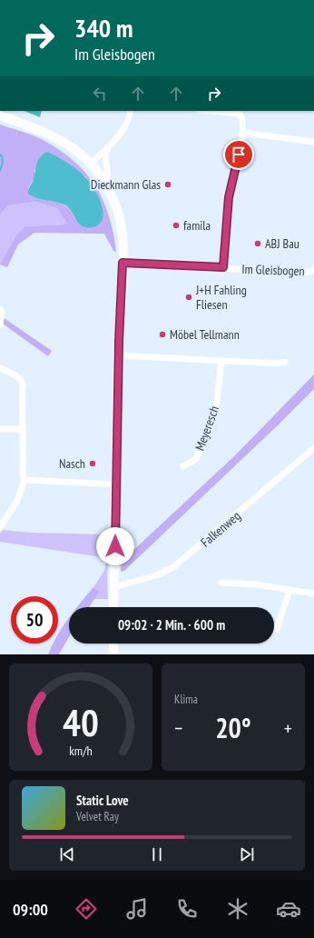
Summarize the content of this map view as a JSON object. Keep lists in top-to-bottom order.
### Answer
{
  "streets": {
    "street": ["Im Gleisbogen", "Meyeresch", "Falkenweg"]
  },
  "places": [
    "Dieckmann Glas",
    "famila",
    "ABJ Bau",
    "J+H Fahling Fliesen",
    "Möbel Tellmann",
    "Nasch"
  ],
  "page": {
    "turn": ["340 m", "Im Gleisbogen"],
    "limit": "50",
    "trip": "09:02 · 2 Min. · 600 m",
    "tile": "Klima",
    "heat": ["−", "20°", "+"],
    "song": ["Static Love", "Velvet Ray"],
    "tabs": "09:00",
    "gauge": ["40", "km/h"]
  }
}
